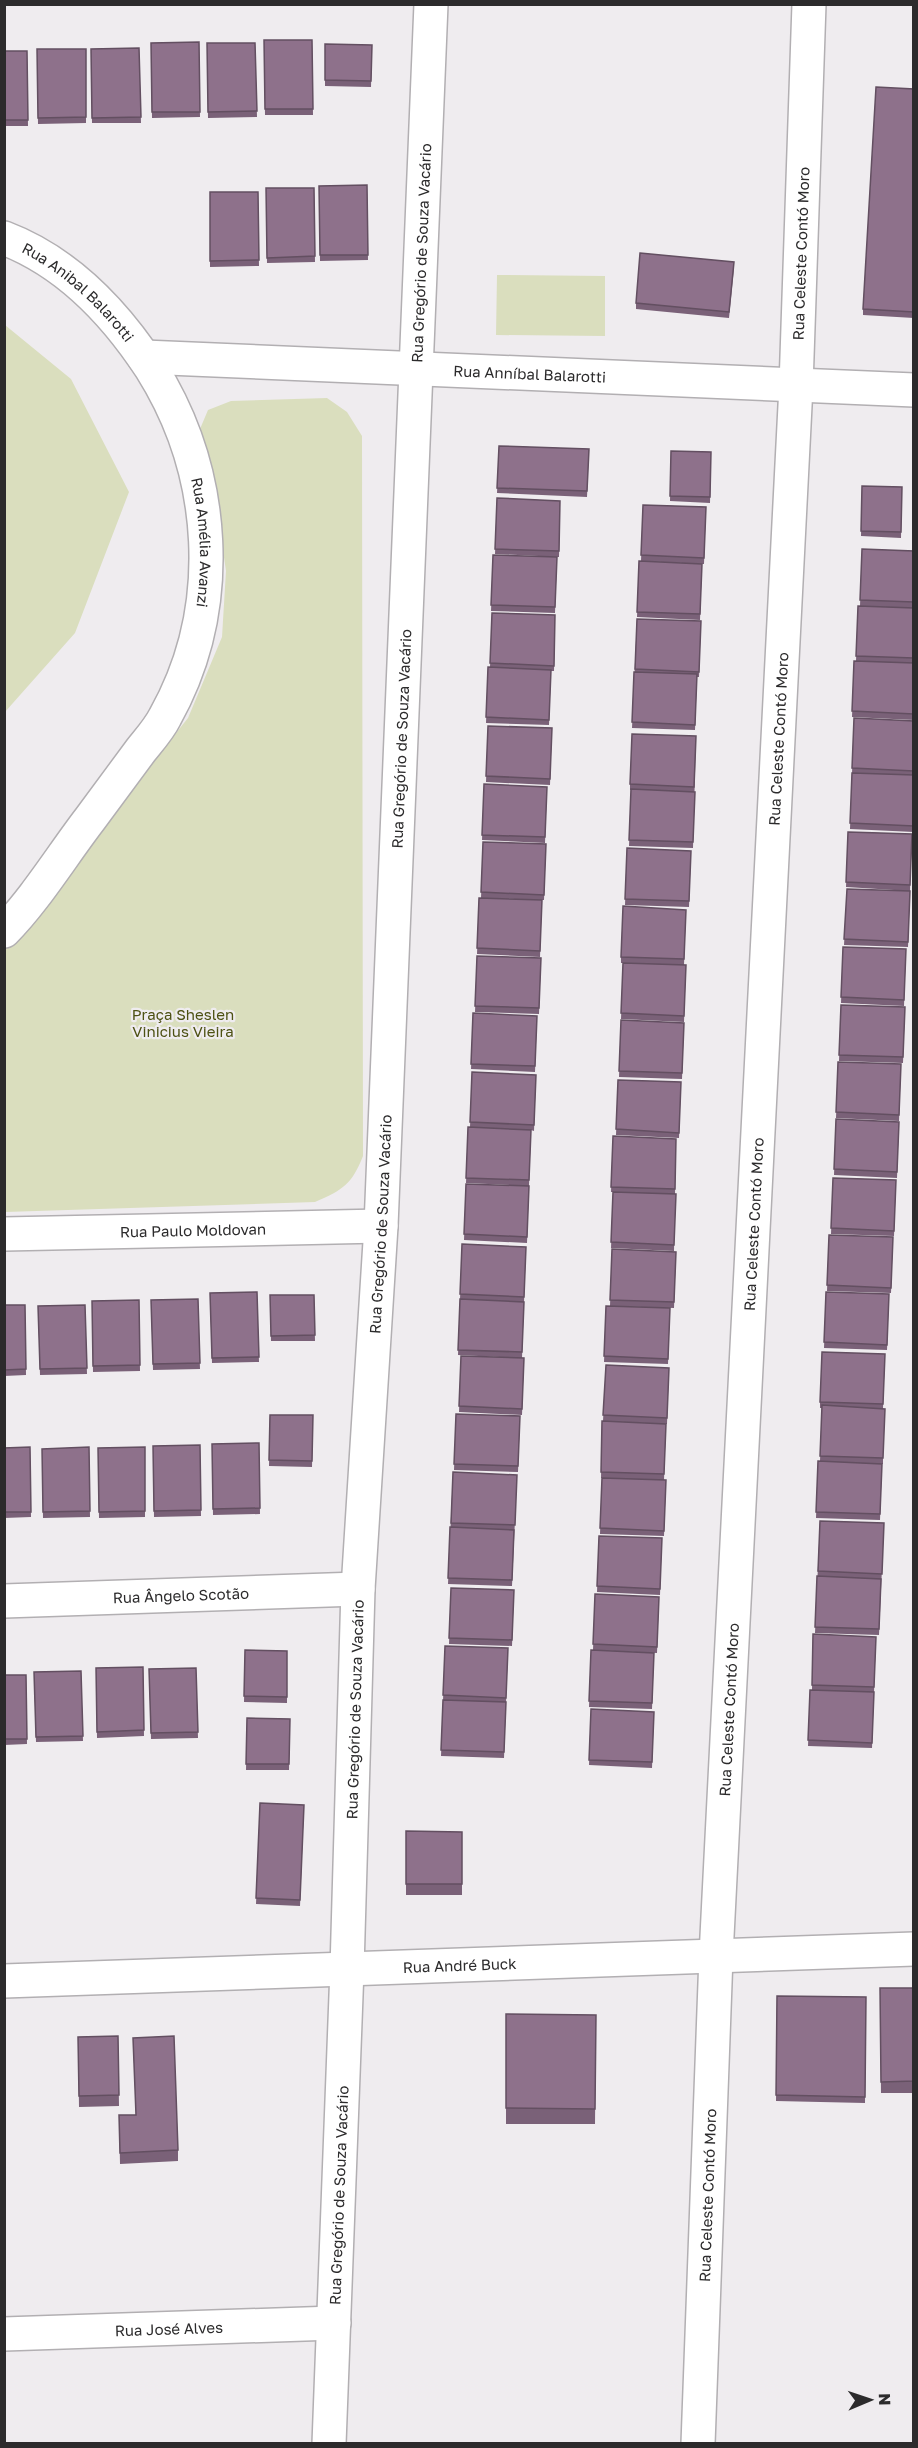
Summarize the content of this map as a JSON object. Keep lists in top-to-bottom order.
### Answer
{
  "streets": {
    "street": [
      "Rua Gregório de Souza Vacário",
      "Rua Celeste Contó Moro",
      "Rua Anibal Balarotti",
      "Rua Anníbal Balarotti",
      "Rua Amélia Avanzi",
      "Rua Paulo Moldovan",
      "Rua Ângelo Scotão",
      "Rua André Buck",
      "Rua José Alves"
    ]
  },
  "crossings": [
    ["Rua Gregório de Souza Vacário", "Rua Anníbal Balarotti"],
    ["Rua Gregório de Souza Vacário", "Rua Paulo Moldovan"],
    ["Rua Gregório de Souza Vacário", "Rua Ângelo Scotão"],
    ["Rua Gregório de Souza Vacário", "Rua André Buck"],
    ["Rua Gregório de Souza Vacário", "Rua José Alves"],
    ["Rua Celeste Contó Moro", "Rua Anníbal Balarotti"],
    ["Rua Celeste Contó Moro", "Rua André Buck"],
    ["Rua Anibal Balarotti", "Rua Anníbal Balarotti"],
    ["Rua Anibal Balarotti", "Rua Amélia Avanzi"],
    ["Rua Anníbal Balarotti", "Rua Amélia Avanzi"]
  ],
  "parks": ["Praça Sheslen Vinicius Vieira"],
  "north": "right"
}
